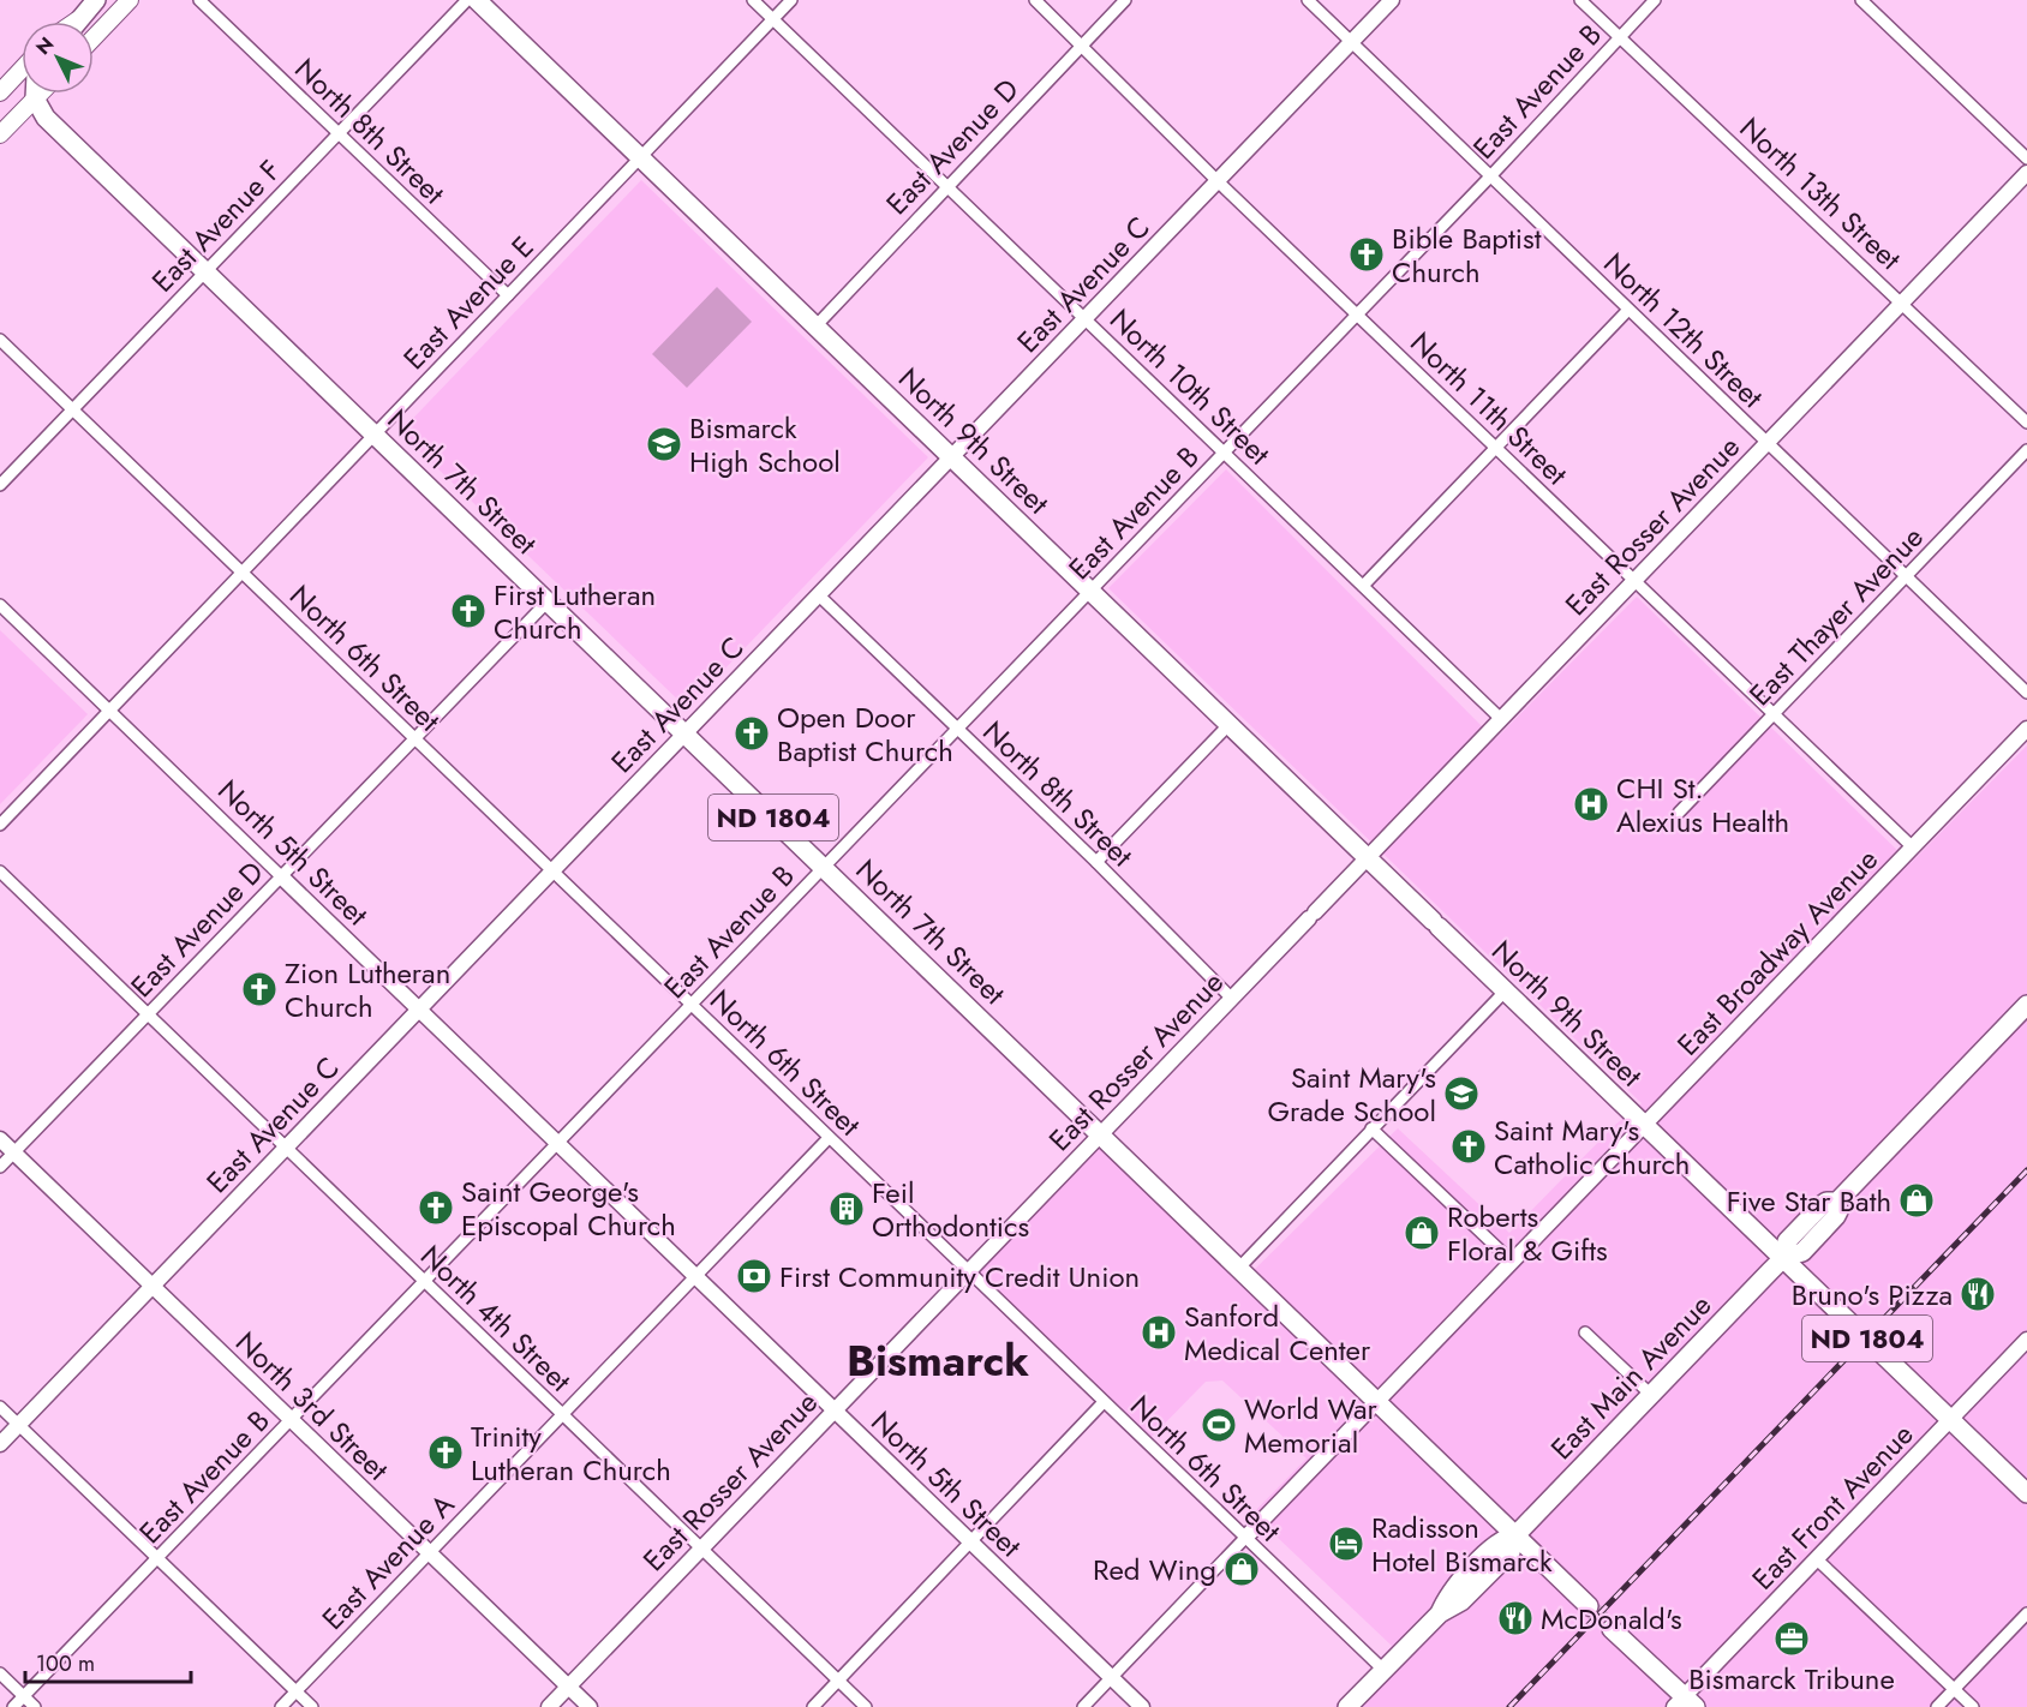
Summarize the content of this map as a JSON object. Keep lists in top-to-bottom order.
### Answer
{
  "streets": {
    "main road": [
      "North 9th Street",
      "North 7th Street",
      "ND 1804",
      "East Main Avenue"
    ],
    "street": [
      "East Avenue B",
      "North 8th Street",
      "East Avenue D",
      "North 13th Street",
      "East Avenue F",
      "East Avenue C",
      "East Avenue E",
      "North 12th Street",
      "North 10th Street",
      "North 11th Street",
      "East Rosser Avenue",
      "East Thayer Avenue",
      "North 6th Street",
      "North 5th Street",
      "East Broadway Avenue",
      "North 4th Street",
      "North 3rd Street",
      "East Front Avenue",
      "East Avenue A"
    ]
  },
  "crossings": [
    ["East Avenue B", "North 8th Street"],
    ["East Avenue B", "North 13th Street"],
    ["East Avenue B", "North 12th Street"],
    ["East Avenue B", "North 10th Street"],
    ["East Avenue B", "North 11th Street"],
    ["East Avenue B", "North 9th Street"],
    ["East Avenue B", "North 7th Street"],
    ["East Avenue B", "North 6th Street"],
    ["East Avenue B", "North 5th Street"],
    ["East Avenue B", "North 4th Street"],
    ["East Avenue B", "North 3rd Street"],
    ["North 8th Street", "East Avenue F"],
    ["North 8th Street", "East Avenue C"],
    ["North 8th Street", "East Avenue E"],
    ["North 8th Street", "East Rosser Avenue"],
    ["East Avenue D", "North 10th Street"],
    ["East Avenue D", "North 11th Street"],
    ["East Avenue D", "North 9th Street"],
    ["East Avenue D", "North 7th Street"],
    ["East Avenue D", "North 6th Street"],
    ["East Avenue D", "North 5th Street"],
    ["East Avenue D", "North 4th Street"],
    ["East Avenue D", "North 3rd Street"],
    ["North 13th Street", "East Rosser Avenue"],
    ["East Avenue F", "North 7th Street"],
    ["East Avenue F", "North 6th Street"],
    ["East Avenue C", "North 12th Street"],
    ["East Avenue C", "North 10th Street"],
    ["East Avenue C", "North 11th Street"],
    ["East Avenue C", "North 9th Street"],
    ["East Avenue C", "North 7th Street"],
    ["East Avenue C", "North 6th Street"],
    ["East Avenue C", "North 5th Street"],
    ["East Avenue C", "North 4th Street"],
    ["East Avenue C", "North 3rd Street"],
    ["East Avenue E", "North 10th Street"],
    ["East Avenue E", "North 9th Street"],
    ["East Avenue E", "North 7th Street"],
    ["East Avenue E", "North 6th Street"],
    ["East Avenue E", "North 5th Street"],
    ["North 12th Street", "East Rosser Avenue"],
    ["North 12th Street", "East Thayer Avenue"],
    ["North 10th Street", "East Rosser Avenue"],
    ["North 11th Street", "East Rosser Avenue"],
    ["North 11th Street", "East Thayer Avenue"],
    ["North 11th Street", "East Broadway Avenue"],
    ["North 9th Street", "East Rosser Avenue"],
    ["North 9th Street", "ND 1804"],
    ["North 9th Street", "East Broadway Avenue"],
    ["North 9th Street", "East Main Avenue"],
    ["North 7th Street", "East Rosser Avenue"],
    ["North 7th Street", "East Broadway Avenue"],
    ["North 7th Street", "East Main Avenue"],
    ["East Rosser Avenue", "North 6th Street"],
    ["East Rosser Avenue", "North 5th Street"],
    ["East Rosser Avenue", "North 4th Street"],
    ["East Rosser Avenue", "North 3rd Street"],
    ["North 6th Street", "East Broadway Avenue"],
    ["North 6th Street", "East Main Avenue"],
    ["North 6th Street", "East Avenue A"],
    ["ND 1804", "East Main Avenue"],
    ["ND 1804", "East Front Avenue"],
    ["North 5th Street", "East Broadway Avenue"],
    ["North 5th Street", "East Avenue A"],
    ["North 4th Street", "East Avenue A"],
    ["North 3rd Street", "East Avenue A"]
  ],
  "districts": ["Bismarck"],
  "places": {
    "church": [
      "Bible Baptist Church",
      "First Lutheran Church",
      "Open Door Baptist Church",
      "Zion Lutheran Church",
      "Saint Mary's Catholic Church",
      "Saint George's Episcopal Church",
      "Trinity Lutheran Church"
    ],
    "school or university": ["Bismarck High School", "Saint Mary's Grade School"],
    "hospital": ["CHI St. Alexius Health", "Sanford Medical Center"],
    "shop": ["Five Star Bath", "Roberts Floral & Gifts", "Red Wing"],
    "building": ["Feil Orthodontics"],
    "bank": ["First Community Credit Union"],
    "restaurant": ["Bruno's Pizza", "McDonald's"],
    "sports": ["World War Memorial"],
    "hotel": ["Radisson Hotel Bismarck"],
    "office": ["Bismarck Tribune"]
  },
  "scale_bar": "100 m",
  "north": "top left"
}
